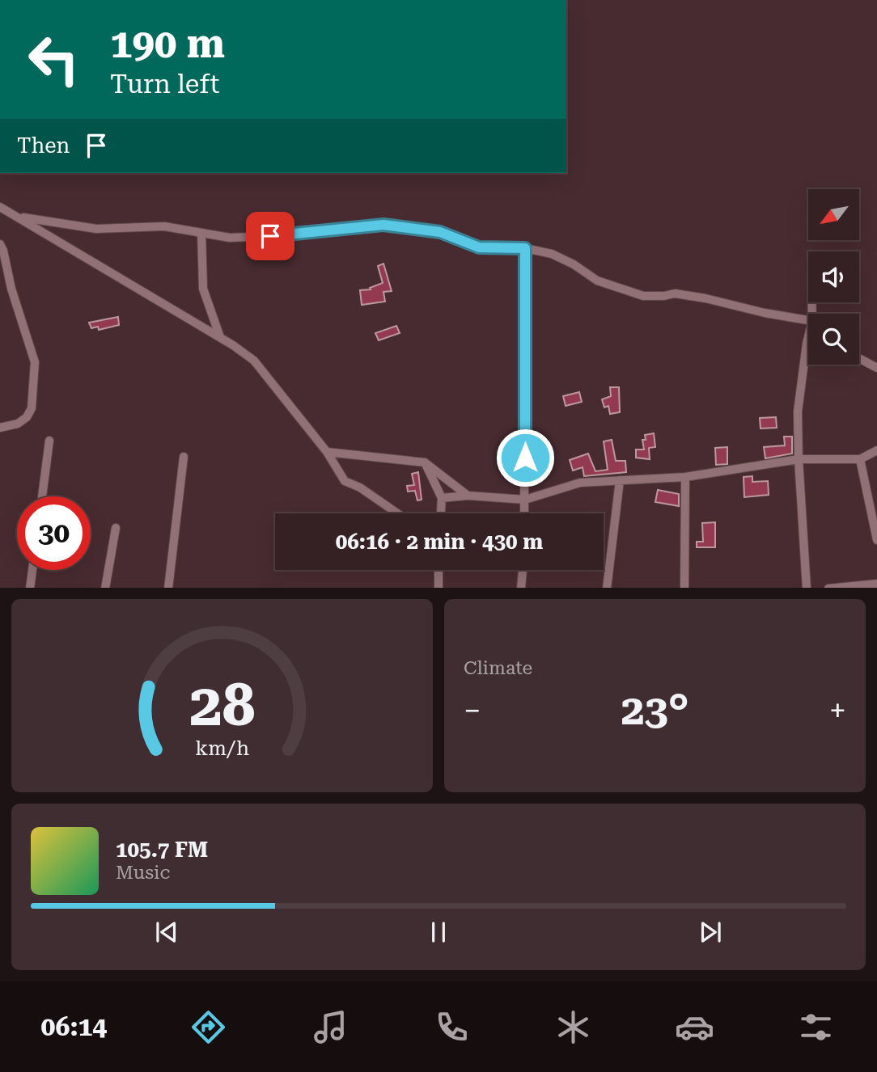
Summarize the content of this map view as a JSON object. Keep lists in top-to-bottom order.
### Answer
{
  "north": "bottom left",
  "page": {
    "turn": ["190 m", "Turn left"],
    "then": "Then",
    "limit": "30",
    "trip": "06:16 · 2 min · 430 m",
    "tile": "Climate",
    "heat": ["−", "23°", "+"],
    "song": ["105.7 FM", "Music"],
    "tabs": "06:14",
    "gauge": ["28", "km/h"]
  }
}
